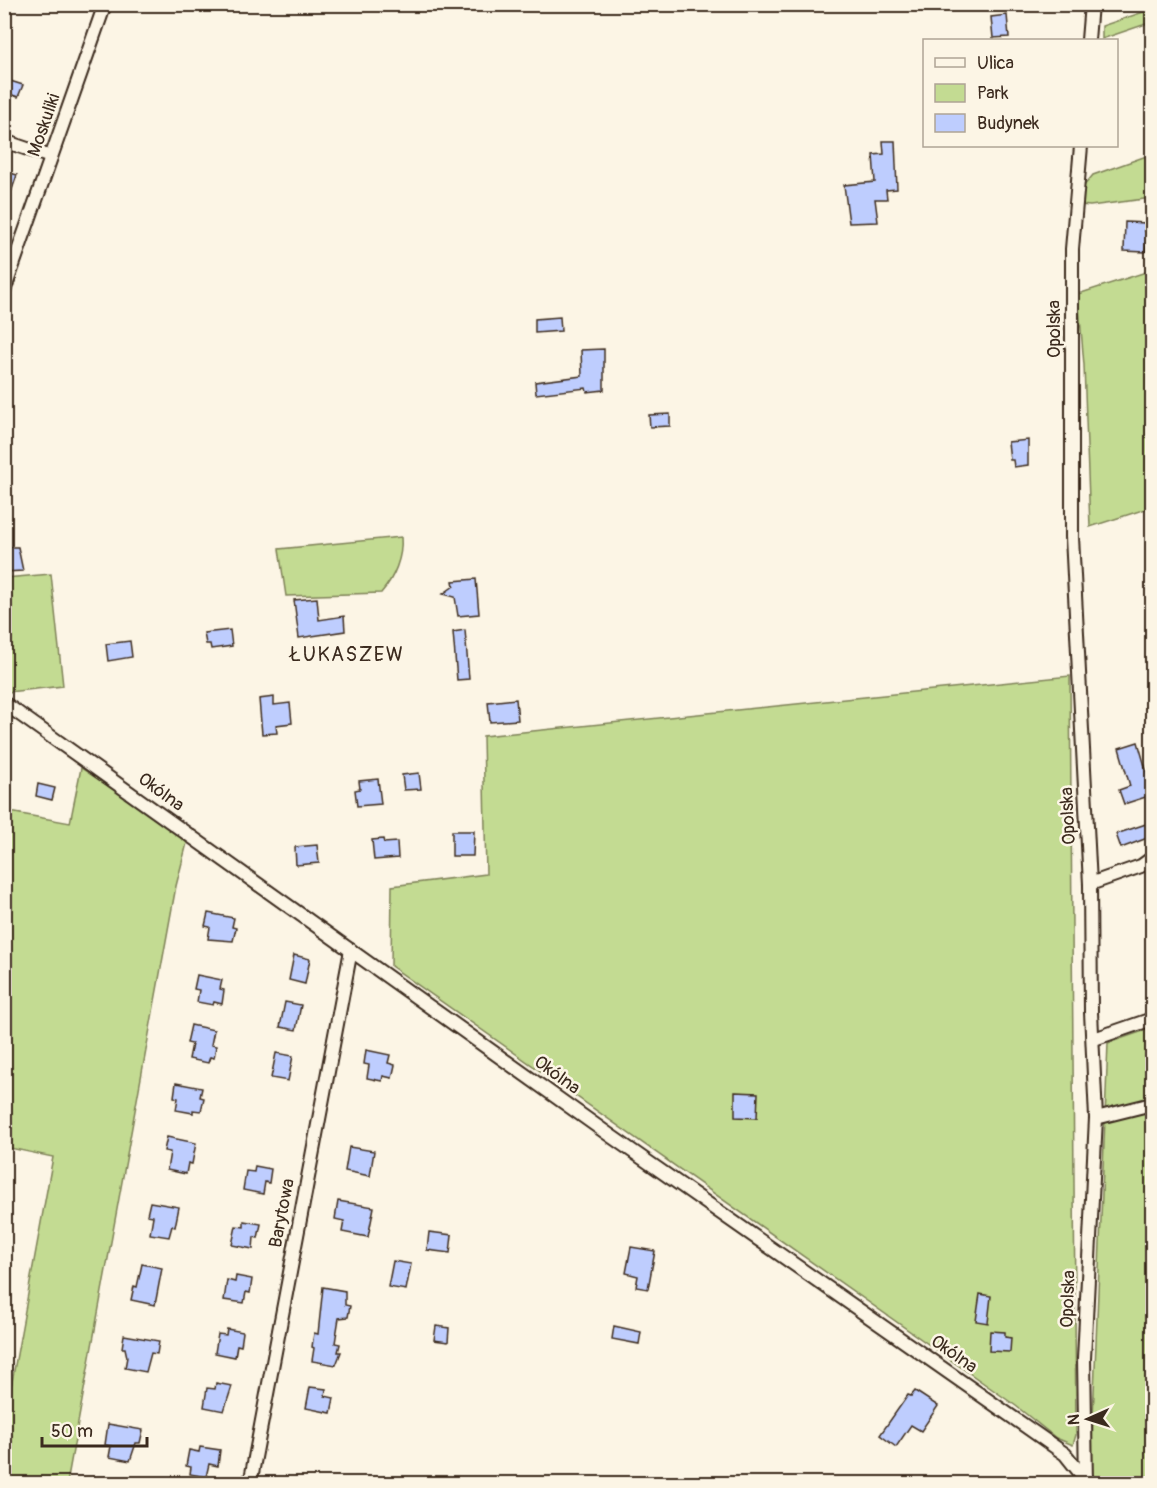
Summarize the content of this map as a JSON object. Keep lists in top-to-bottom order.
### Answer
{
  "streets": {
    "street": [
      "Moskuliki",
      "Opolska",
      "Okólna",
      "Barytowa"
    ]
  },
  "crossings": [
    ["Opolska", "Okólna"],
    ["Okólna", "Barytowa"]
  ],
  "districts": ["ŁUKASZEW"],
  "legend": ["Ulica", "Park", "Budynek"],
  "scale_bar": "50 m",
  "north": "left"
}
